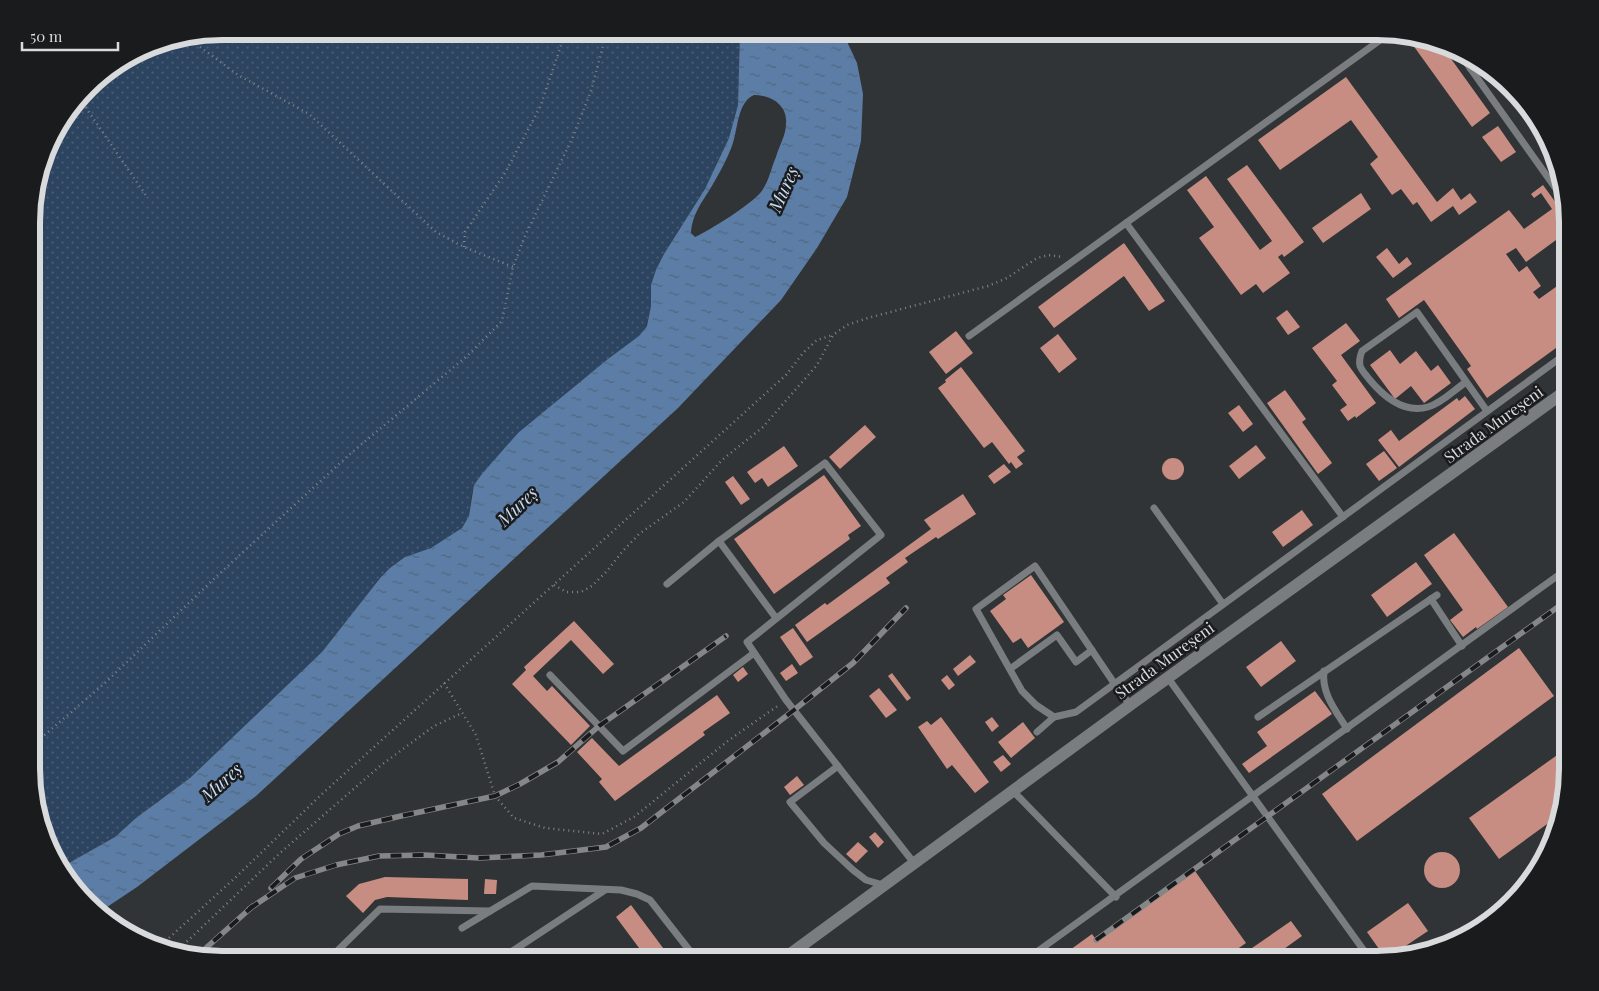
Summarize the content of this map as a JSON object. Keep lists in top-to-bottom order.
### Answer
{
  "streets": {
    "street": ["Strada Mureșeni"]
  },
  "water": ["Mureș"],
  "scale_bar": "50 m"
}
